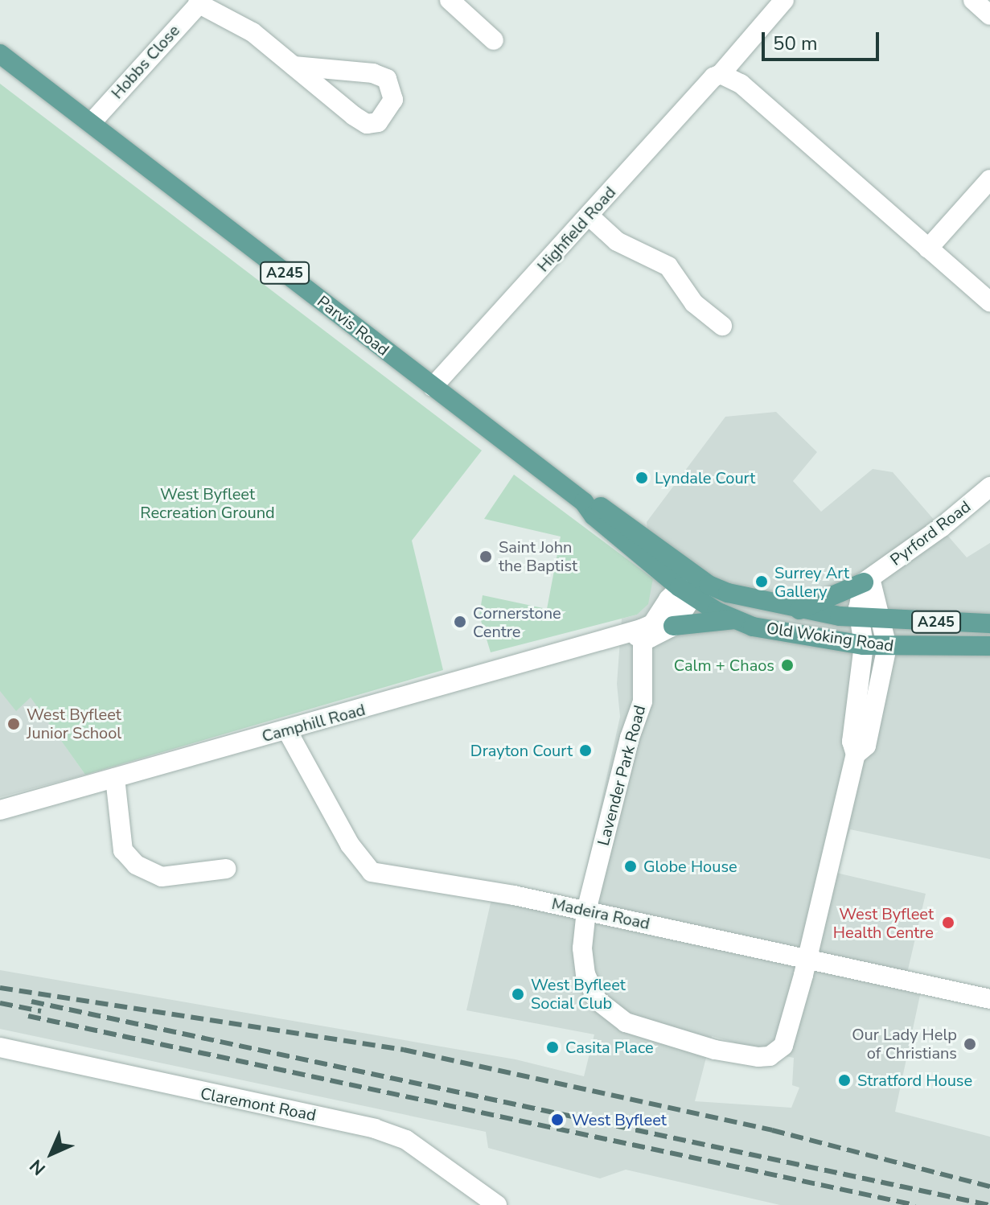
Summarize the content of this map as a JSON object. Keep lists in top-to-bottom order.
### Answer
{
  "streets": {
    "main road": ["A245", "Parvis Road", "Old Woking Road"],
    "street": [
      "Hobbs Close",
      "Highfield Road",
      "Pyrford Road",
      "Camphill Road",
      "Lavender Park Road",
      "Madeira Road",
      "Claremont Road"
    ]
  },
  "crossings": [
    ["Hobbs Close", "Parvis Road"],
    ["Highfield Road", "Parvis Road"],
    ["Parvis Road", "Old Woking Road"],
    ["Parvis Road", "Camphill Road"],
    ["Old Woking Road", "Camphill Road"],
    ["Camphill Road", "Lavender Park Road"],
    ["Camphill Road", "Madeira Road"],
    ["Lavender Park Road", "Madeira Road"]
  ],
  "parks": ["West Byfleet Recreation Ground"],
  "places": [
    "Lyndale Court",
    "Saint John the Baptist",
    "Surrey Art Gallery",
    "Cornerstone Centre",
    "Calm + Chaos",
    "West Byfleet Junior School",
    "Drayton Court",
    "Globe House",
    "West Byfleet Health Centre",
    "West Byfleet Social Club",
    "Our Lady Help of Christians",
    "Casita Place",
    "Stratford House",
    "West Byfleet"
  ],
  "scale_bar": "50 m",
  "north": "bottom left"
}
